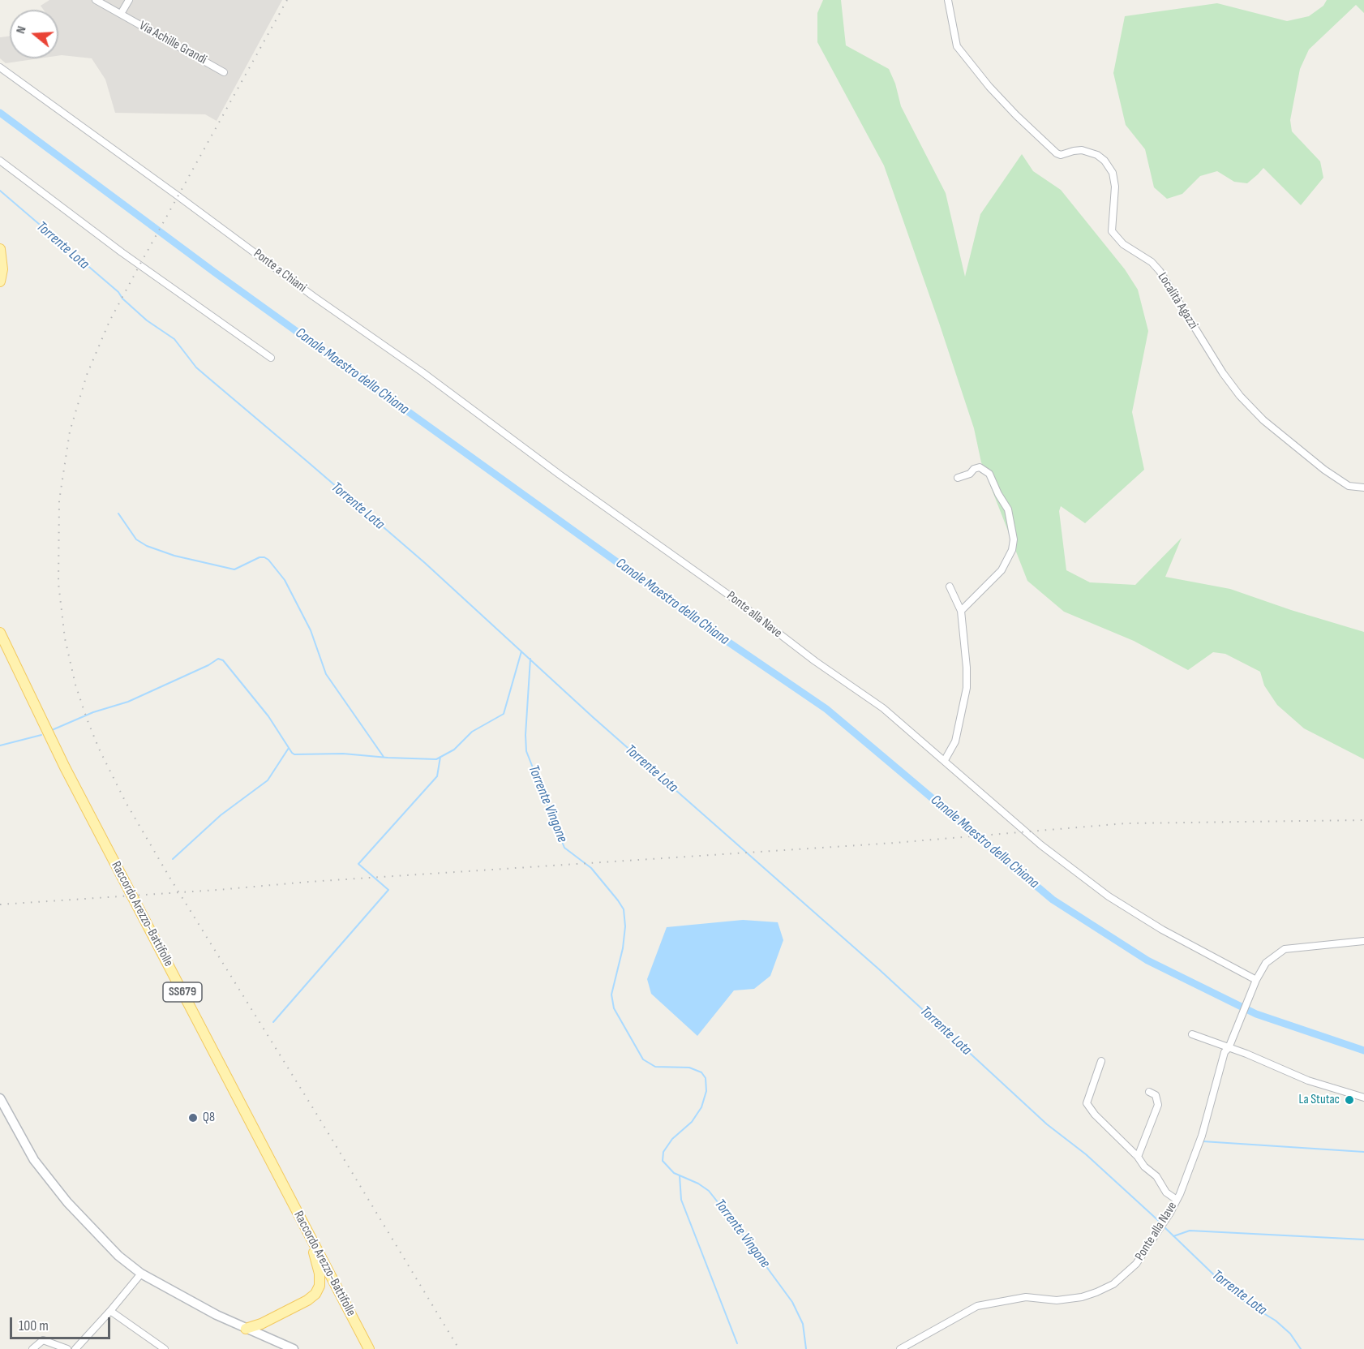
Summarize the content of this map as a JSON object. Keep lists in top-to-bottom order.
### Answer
{
  "streets": {
    "main road": ["Raccordo Arezzo-Battifolle", "SS679"],
    "street": [
      "Via Achille Grandi",
      "Ponte a Chiani",
      "Località Agazzi",
      "Ponte alla Nave"
    ]
  },
  "crossings": [
    ["Ponte a Chiani", "Ponte alla Nave"]
  ],
  "water": ["Torrente Lota", "Canale Maestro della Chiana", "Torrente Vingone"],
  "places": ["La Stutac", "Q8"],
  "scale_bar": "100 m",
  "north": "left"
}
